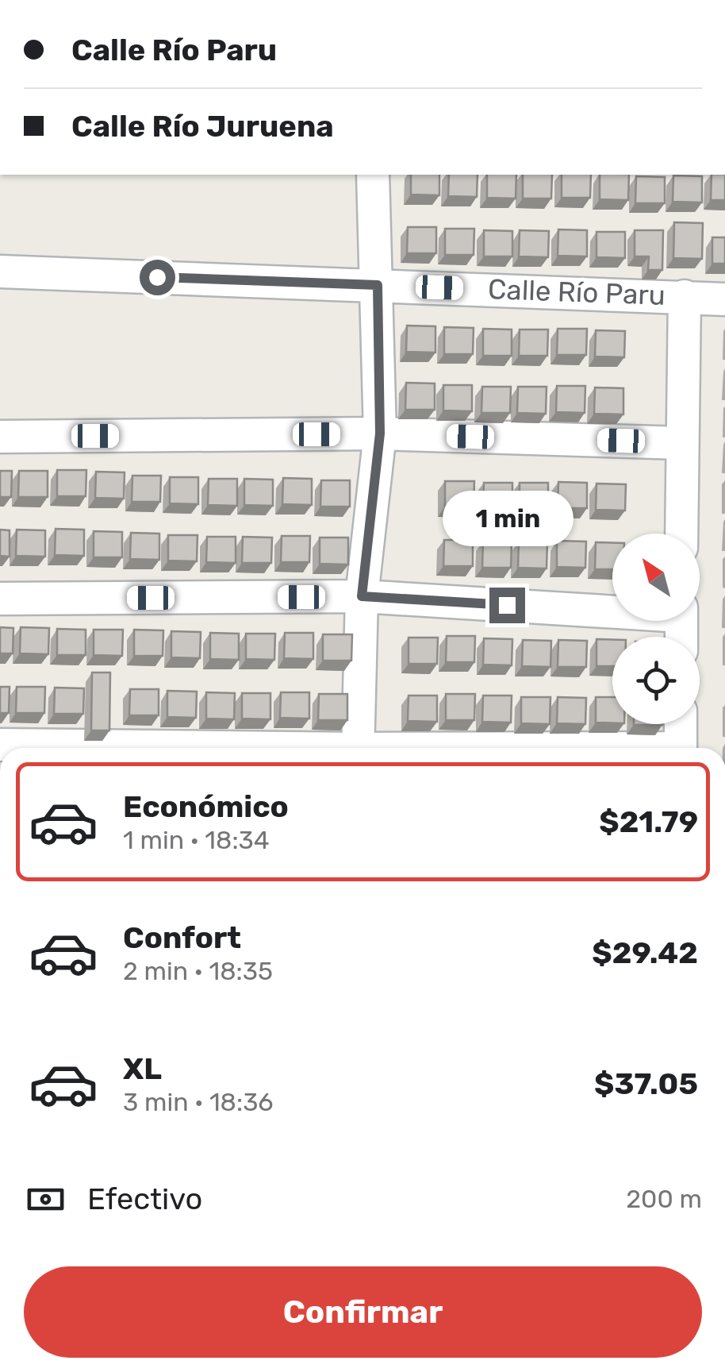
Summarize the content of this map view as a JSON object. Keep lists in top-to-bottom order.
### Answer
{
  "streets": {
    "street": ["Calle Río Paru"]
  },
  "north": "top left",
  "page": {
    "banner": ["Calle Río Paru", "Calle Río Juruena"],
    "bubble": "1 min",
    "list": [
      {
        "name": "Económico",
        "note": "1 min · 18:34",
        "value": "$21.79"
      },
      {
        "name": "Confort",
        "note": "2 min · 18:35",
        "value": "$29.42"
      },
      {
        "name": "XL",
        "note": "3 min · 18:36",
        "value": "$37.05"
      }
    ],
    "pay": ["Efectivo", "200 m"],
    "buttons": "Confirmar"
  }
}
